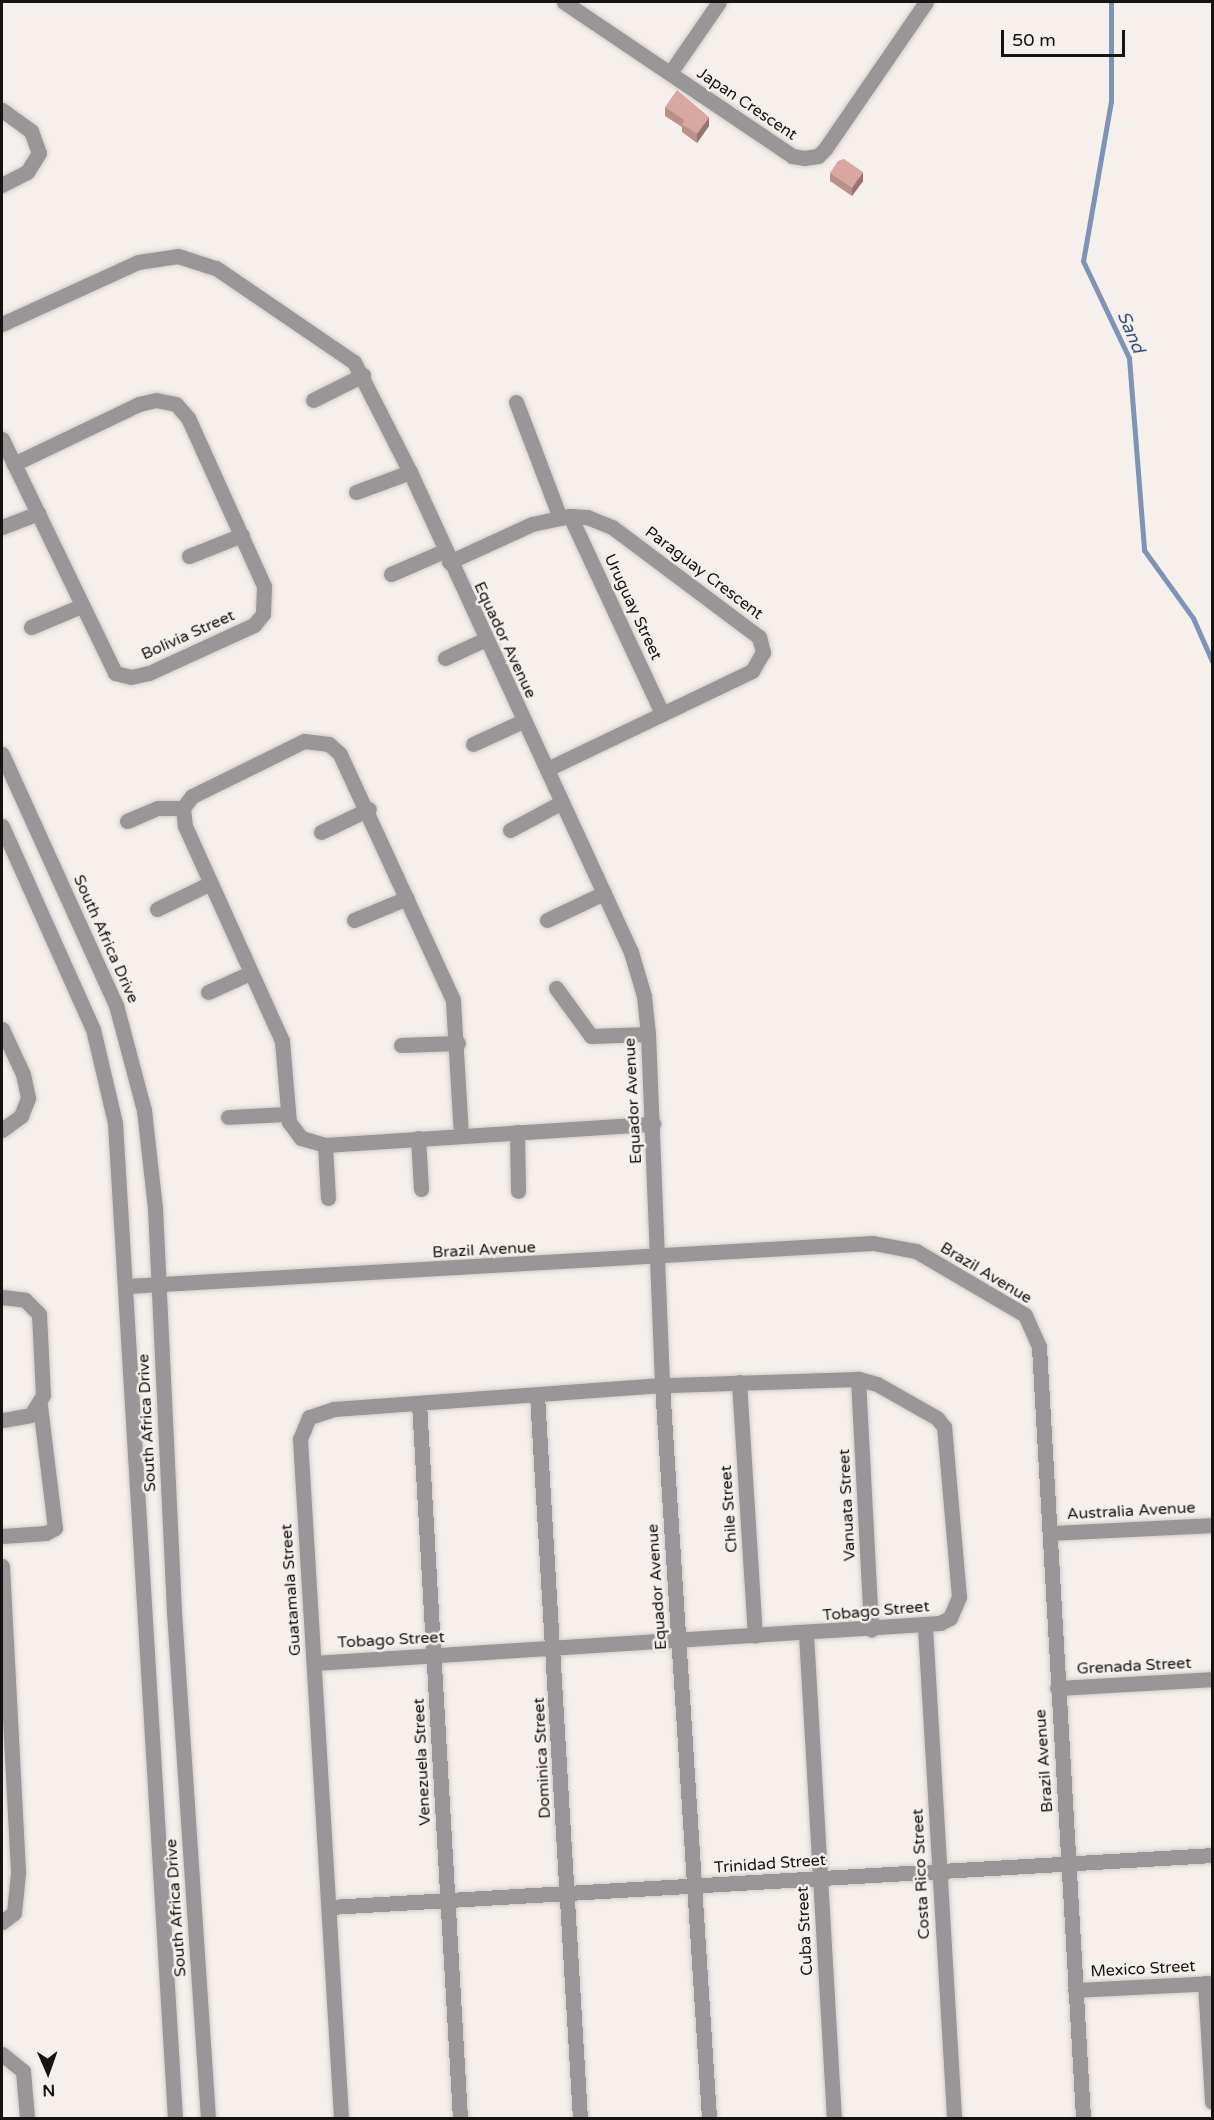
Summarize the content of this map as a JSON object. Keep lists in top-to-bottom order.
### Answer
{
  "streets": {
    "street": [
      "Japan Crescent",
      "Paraguay Crescent",
      "Uruguay Street",
      "Bolivia Street",
      "Equador Avenue",
      "South Africa Drive",
      "Brazil Avenue",
      "Vanuata Street",
      "Chile Street",
      "Australia Avenue",
      "Guatamala Street",
      "Tobago Street",
      "Grenada Street",
      "Dominica Street",
      "Venezuela Street",
      "Trinidad Street",
      "Costa Rico Street",
      "Cuba Street",
      "Mexico Street"
    ]
  },
  "crossings": [
    ["Paraguay Crescent", "Uruguay Street"],
    ["Paraguay Crescent", "Equador Avenue"],
    ["Equador Avenue", "Brazil Avenue"],
    ["Equador Avenue", "Guatamala Street"],
    ["Equador Avenue", "Tobago Street"],
    ["Equador Avenue", "Trinidad Street"],
    ["South Africa Drive", "Brazil Avenue"],
    ["Brazil Avenue", "Australia Avenue"],
    ["Brazil Avenue", "Grenada Street"],
    ["Brazil Avenue", "Trinidad Street"],
    ["Brazil Avenue", "Mexico Street"],
    ["Vanuata Street", "Tobago Street"],
    ["Chile Street", "Tobago Street"],
    ["Guatamala Street", "Tobago Street"],
    ["Guatamala Street", "Dominica Street"],
    ["Guatamala Street", "Venezuela Street"],
    ["Guatamala Street", "Trinidad Street"],
    ["Tobago Street", "Dominica Street"],
    ["Tobago Street", "Venezuela Street"],
    ["Tobago Street", "Costa Rico Street"],
    ["Tobago Street", "Cuba Street"],
    ["Dominica Street", "Trinidad Street"],
    ["Venezuela Street", "Trinidad Street"],
    ["Trinidad Street", "Costa Rico Street"],
    ["Trinidad Street", "Cuba Street"]
  ],
  "water": ["Sand"],
  "scale_bar": "50 m",
  "north": "bottom"
}
